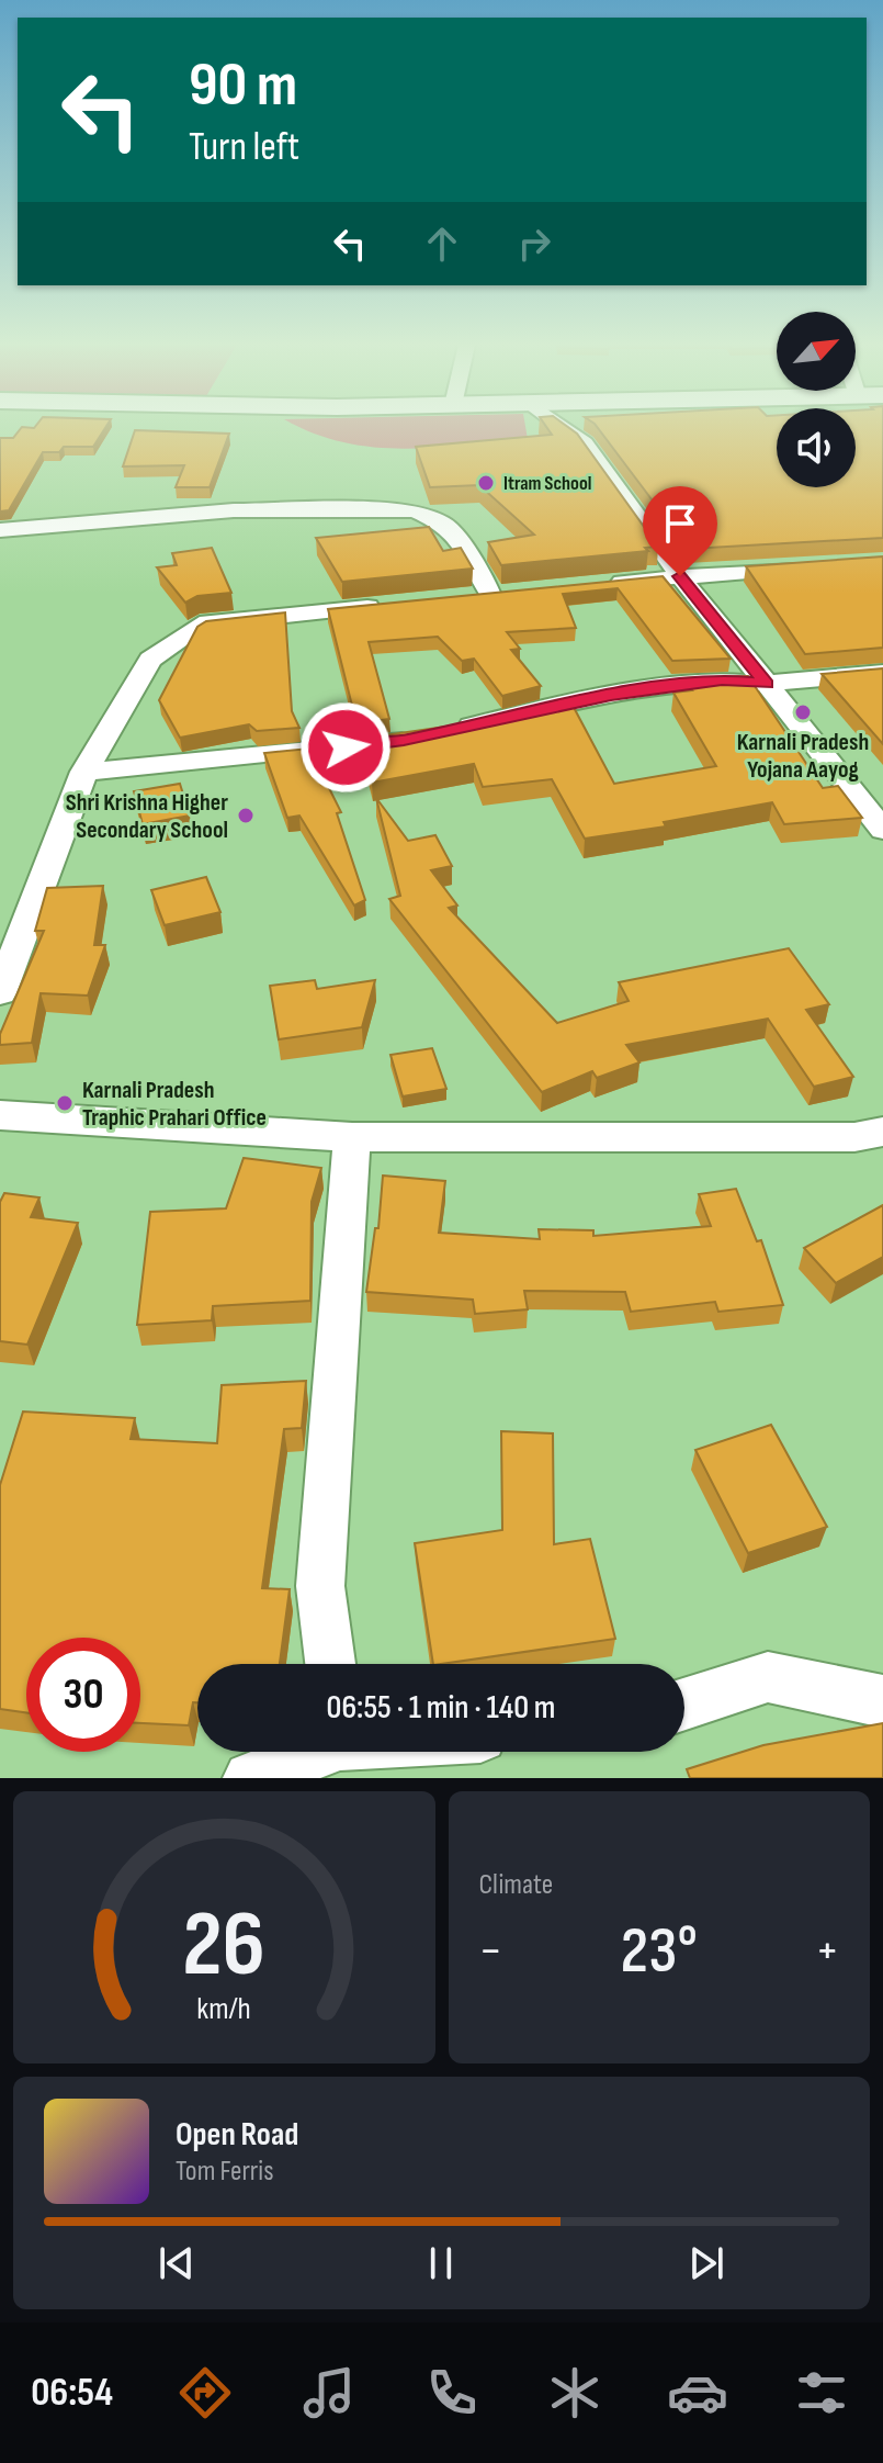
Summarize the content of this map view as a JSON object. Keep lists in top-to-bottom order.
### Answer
{
  "places": [
    "Itram School",
    "Karnali Pradesh Yojana Aayog",
    "Shri Krishna Higher Secondary School",
    "Karnali Pradesh Traphic Prahari Office"
  ],
  "north": "top right",
  "page": {
    "turn": ["90 m", "Turn left"],
    "limit": "30",
    "trip": "06:55 · 1 min · 140 m",
    "tile": "Climate",
    "heat": ["−", "23°", "+"],
    "song": ["Open Road", "Tom Ferris"],
    "tabs": "06:54",
    "gauge": ["26", "km/h"]
  }
}
